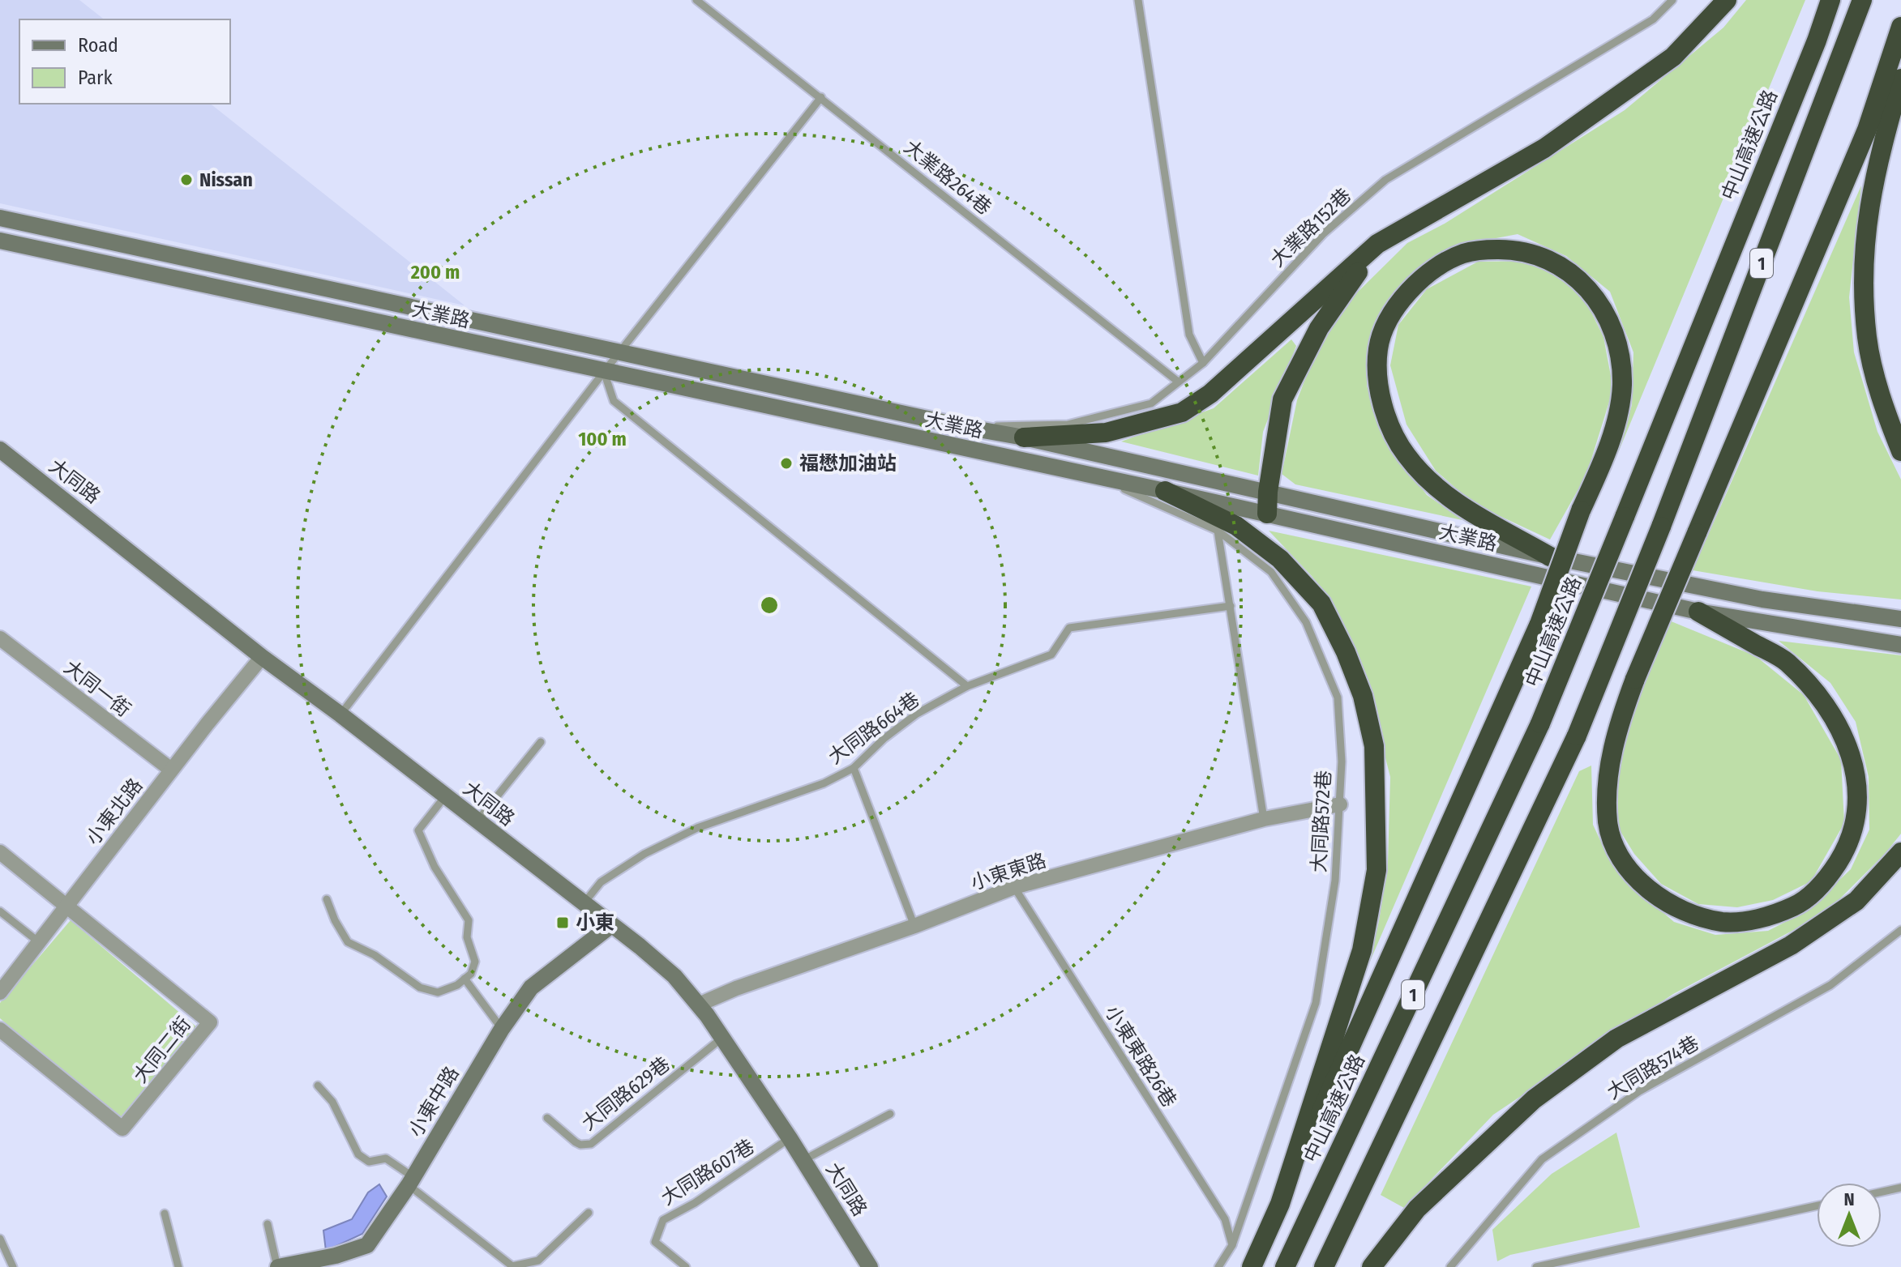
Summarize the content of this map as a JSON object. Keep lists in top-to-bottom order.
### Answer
{
  "streets": {
    "highway": ["中山高速公路", "1"],
    "main road": ["大業路", "大同路", "小東中路"],
    "street": [
      "大同一街",
      "小東北路",
      "小東東路",
      "大同二街"
    ],
    "lane": [
      "大業路264巷",
      "大業路152巷",
      "大同路664巷",
      "大同路572巷",
      "小東東路26巷",
      "大同路574巷",
      "大同路629巷",
      "大同路607巷"
    ]
  },
  "crossings": [
    ["大業路264巷", "大業路152巷"],
    ["大業路152巷", "大業路"],
    ["大業路", "大同路572巷"],
    ["大同路", "大同路664巷"],
    ["大同路", "小東北路"],
    ["大同路", "小東東路"],
    ["大同路", "大同路629巷"],
    ["大同路", "小東中路"],
    ["大同路", "大同路607巷"],
    ["大同一街", "小東北路"],
    ["小東北路", "大同二街"],
    ["大同路572巷", "小東東路"],
    ["大同路572巷", "小東東路26巷"],
    ["小東東路", "小東東路26巷"]
  ],
  "places": {
    "other": ["Nissan", "福懋加油站"],
    "transit": ["小東"]
  },
  "legend": ["Road", "Park"],
  "north": "top",
  "rings": ["200 m", "100 m"]
}
